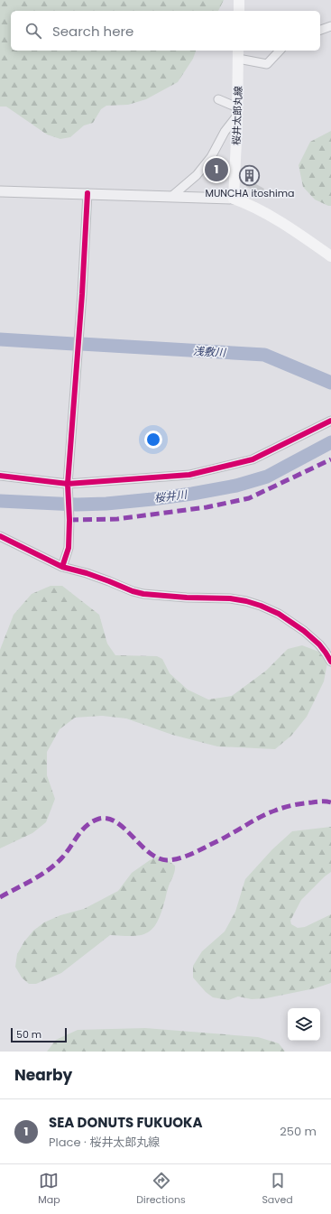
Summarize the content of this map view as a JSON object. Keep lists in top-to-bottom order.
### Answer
{
  "streets": {
    "main road": ["桜井太郎丸線"]
  },
  "water": ["浅敷川", "桜井川"],
  "places": {
    "building": ["MUNCHA itoshima"]
  },
  "scale_bar": "50 m",
  "page": {
    "search": "Search here",
    "pins": "1",
    "scale": "50 m",
    "heading": "Nearby",
    "list": [
      {
        "mark": "1",
        "name": "SEA DONUTS FUKUOKA",
        "note": "Place · 桜井太郎丸線",
        "value": "250 m"
      }
    ],
    "nav": ["Map", "Directions", "Saved"]
  }
}
